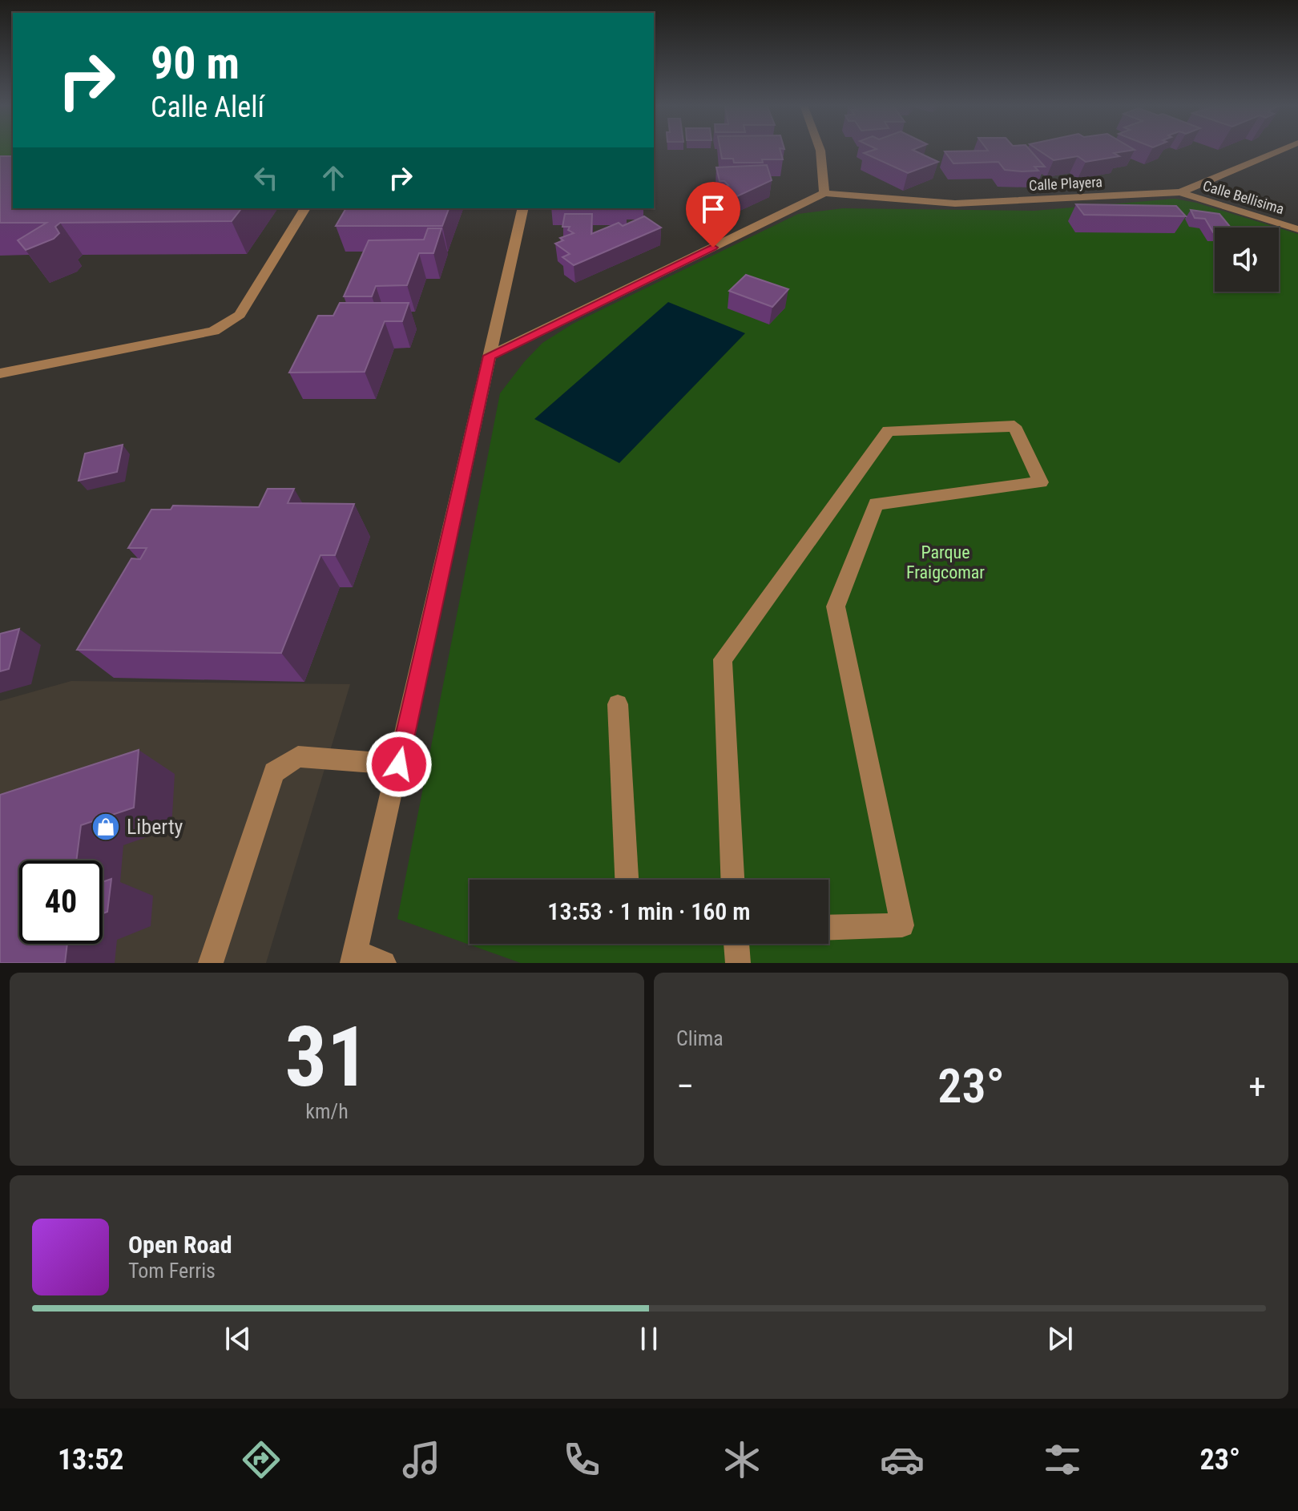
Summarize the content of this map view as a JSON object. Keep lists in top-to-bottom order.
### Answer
{
  "streets": {
    "street": ["Calle Playera", "Calle Bellisima"]
  },
  "crossings": [
    ["Calle Playera", "Calle Bellisima"]
  ],
  "parks": ["Parque Fraigcomar"],
  "places": {
    "shop": ["Liberty"]
  },
  "page": {
    "turn": ["90 m", "Calle Alelí"],
    "limit": "40",
    "trip": "13:53 · 1 min · 160 m",
    "tile": [
      ["31", "km/h"],
      "Clima"
    ],
    "heat": ["−", "23°", "+"],
    "song": ["Open Road", "Tom Ferris"],
    "tabs": ["13:52", "23°"]
  }
}
